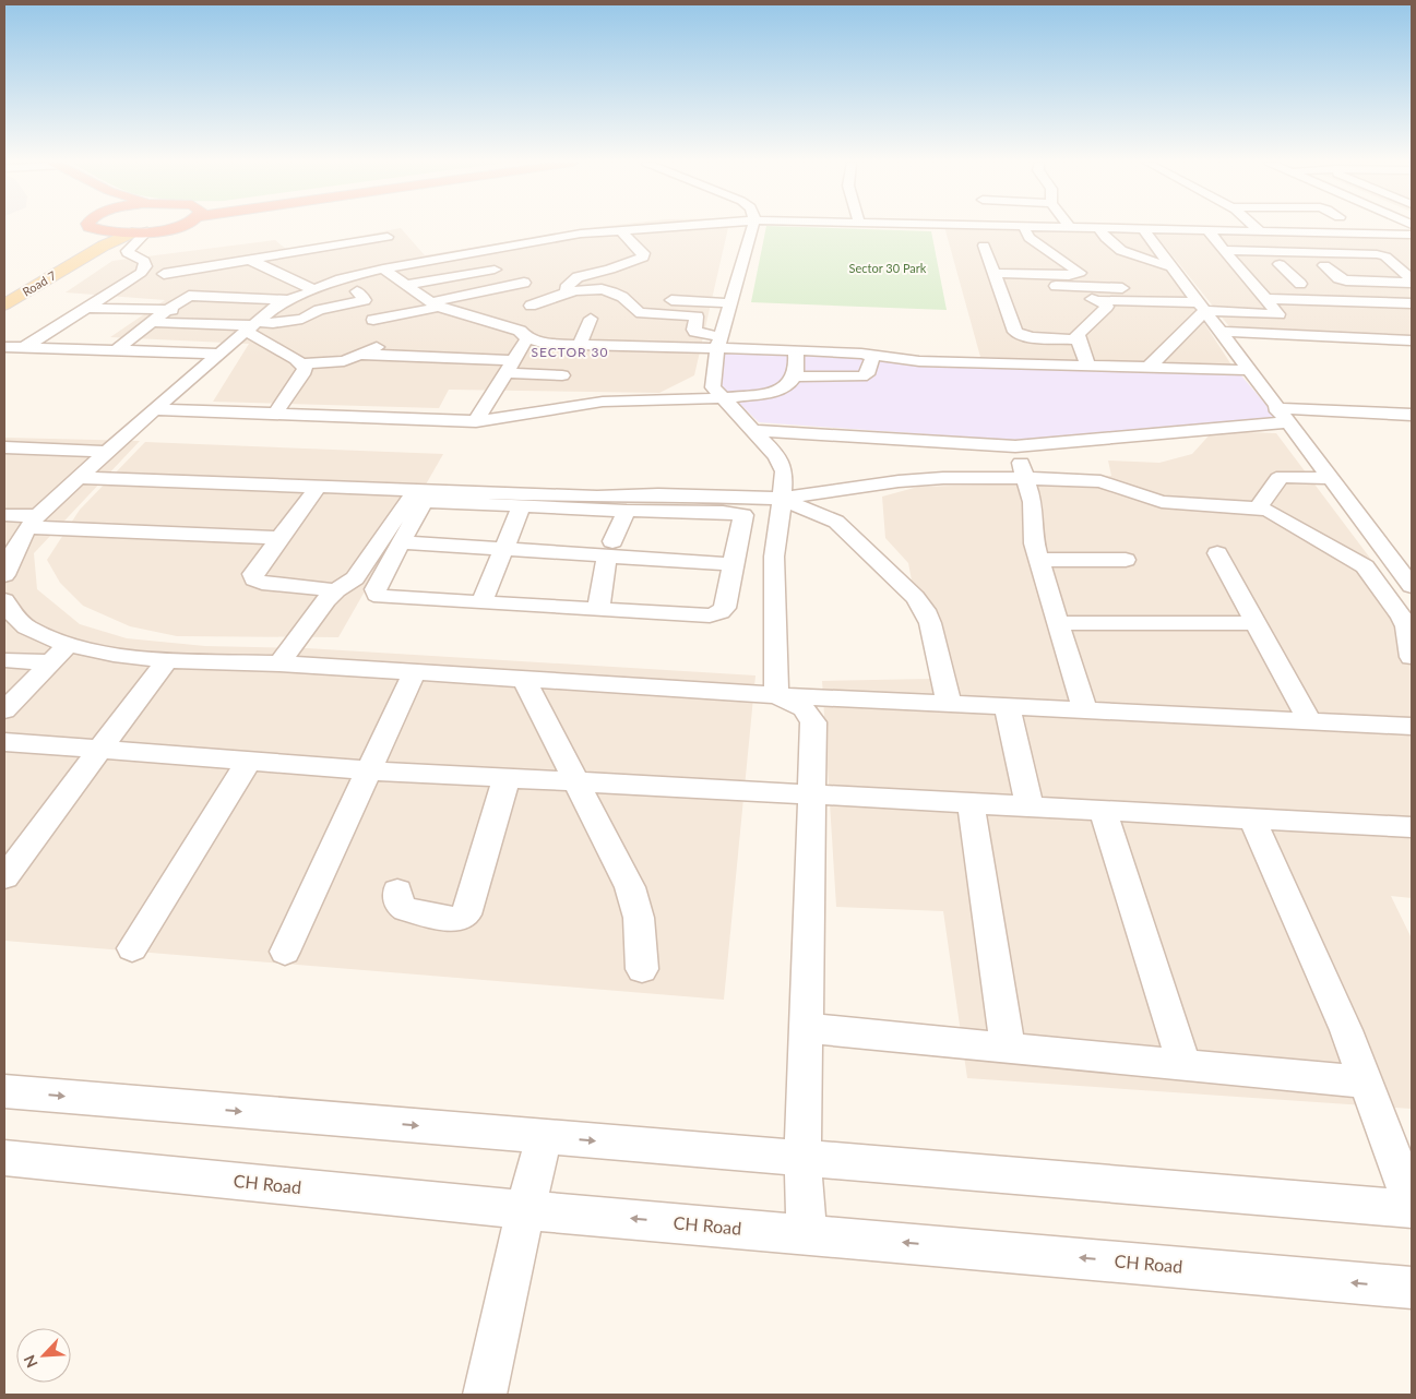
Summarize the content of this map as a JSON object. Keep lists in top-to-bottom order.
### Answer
{
  "streets": {
    "main road": ["Road 7"],
    "street": ["CH Road"]
  },
  "districts": ["SECTOR 30"],
  "parks": ["Sector 30 Park"],
  "north": "bottom left"
}
